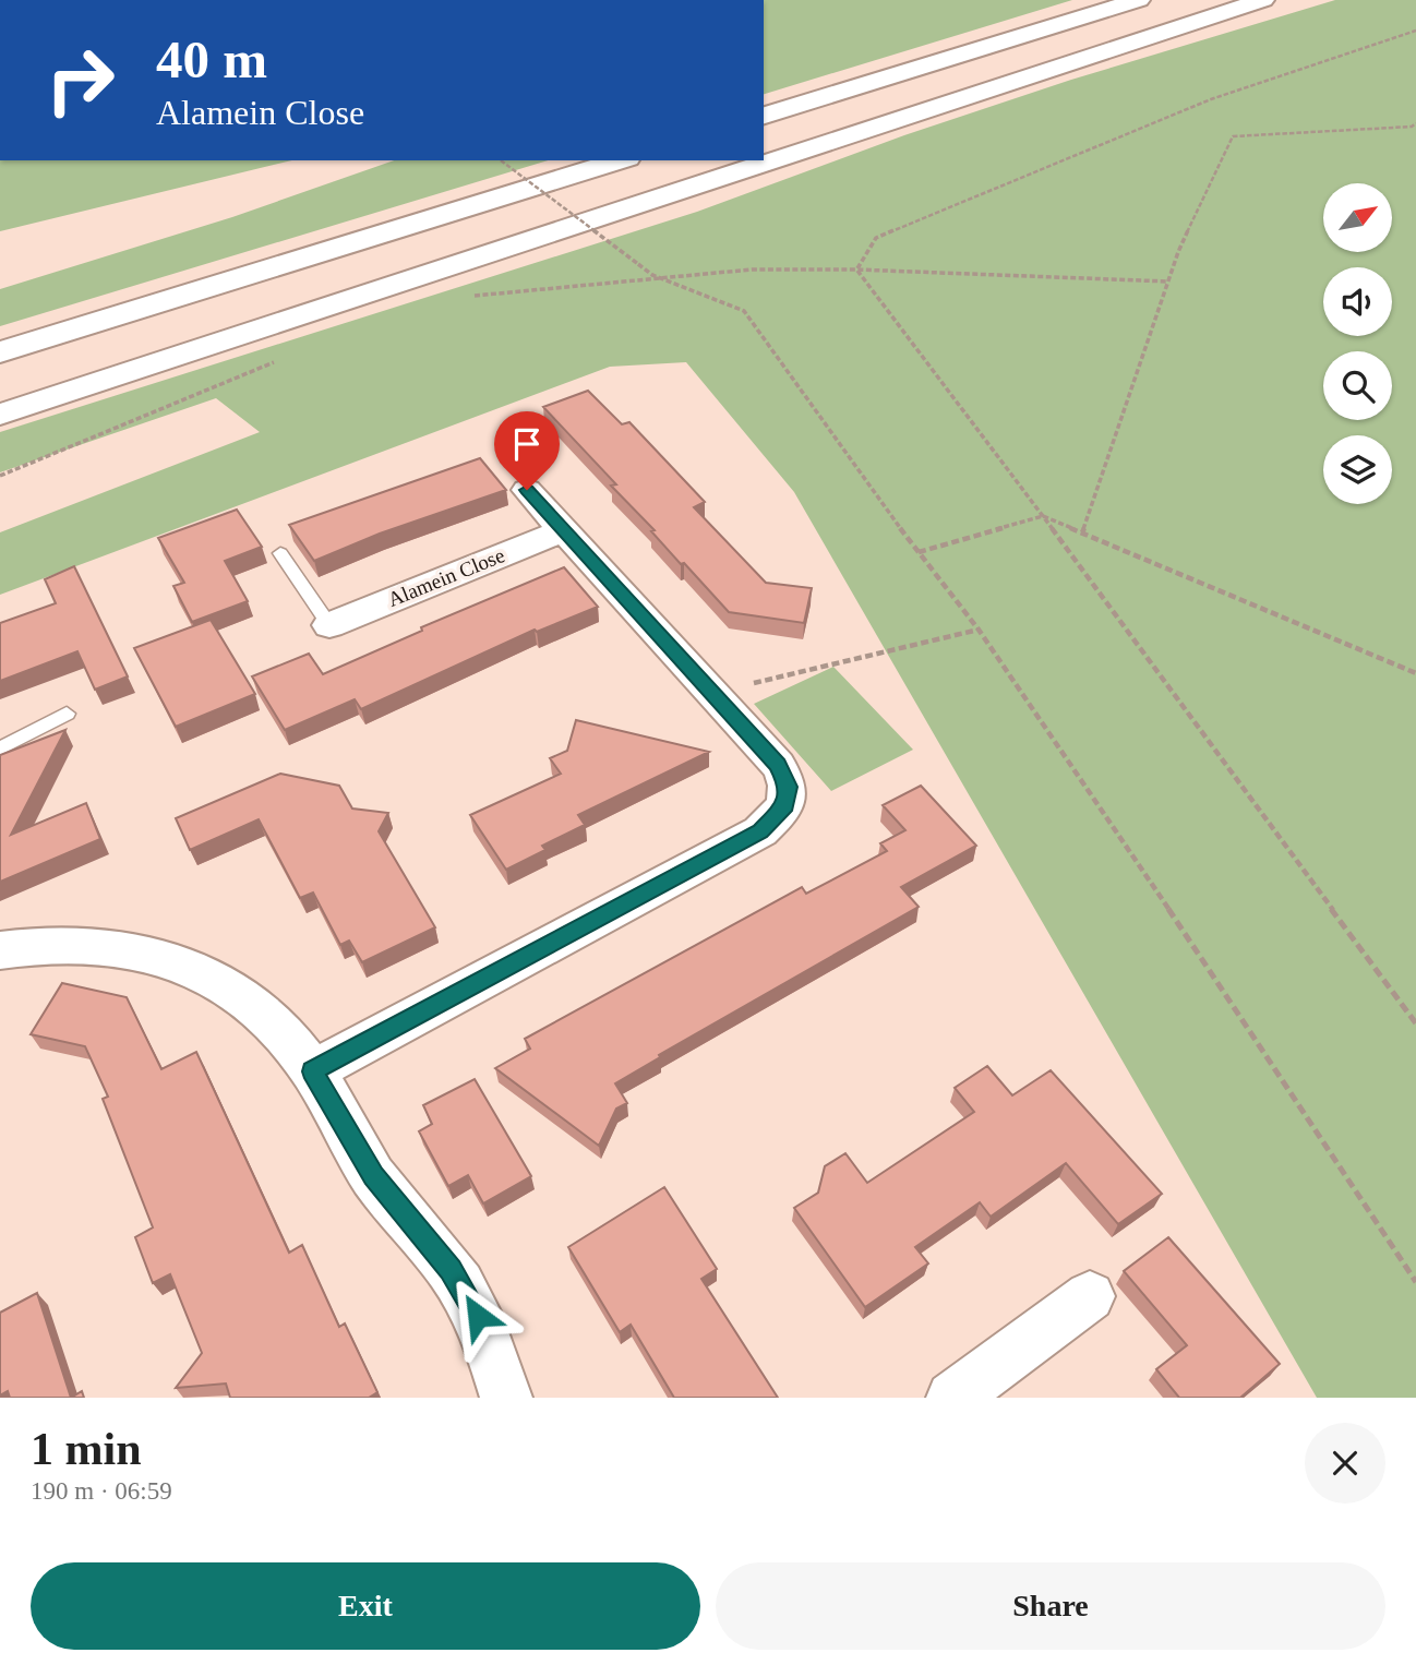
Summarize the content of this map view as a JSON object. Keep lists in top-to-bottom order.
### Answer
{
  "streets": {
    "street": ["Alamein Close"]
  },
  "north": "top right",
  "page": {
    "turn": ["40 m", "Alamein Close"],
    "heading": ["1 min", "190 m · 06:59"],
    "buttons": ["Exit", "Share"]
  }
}
